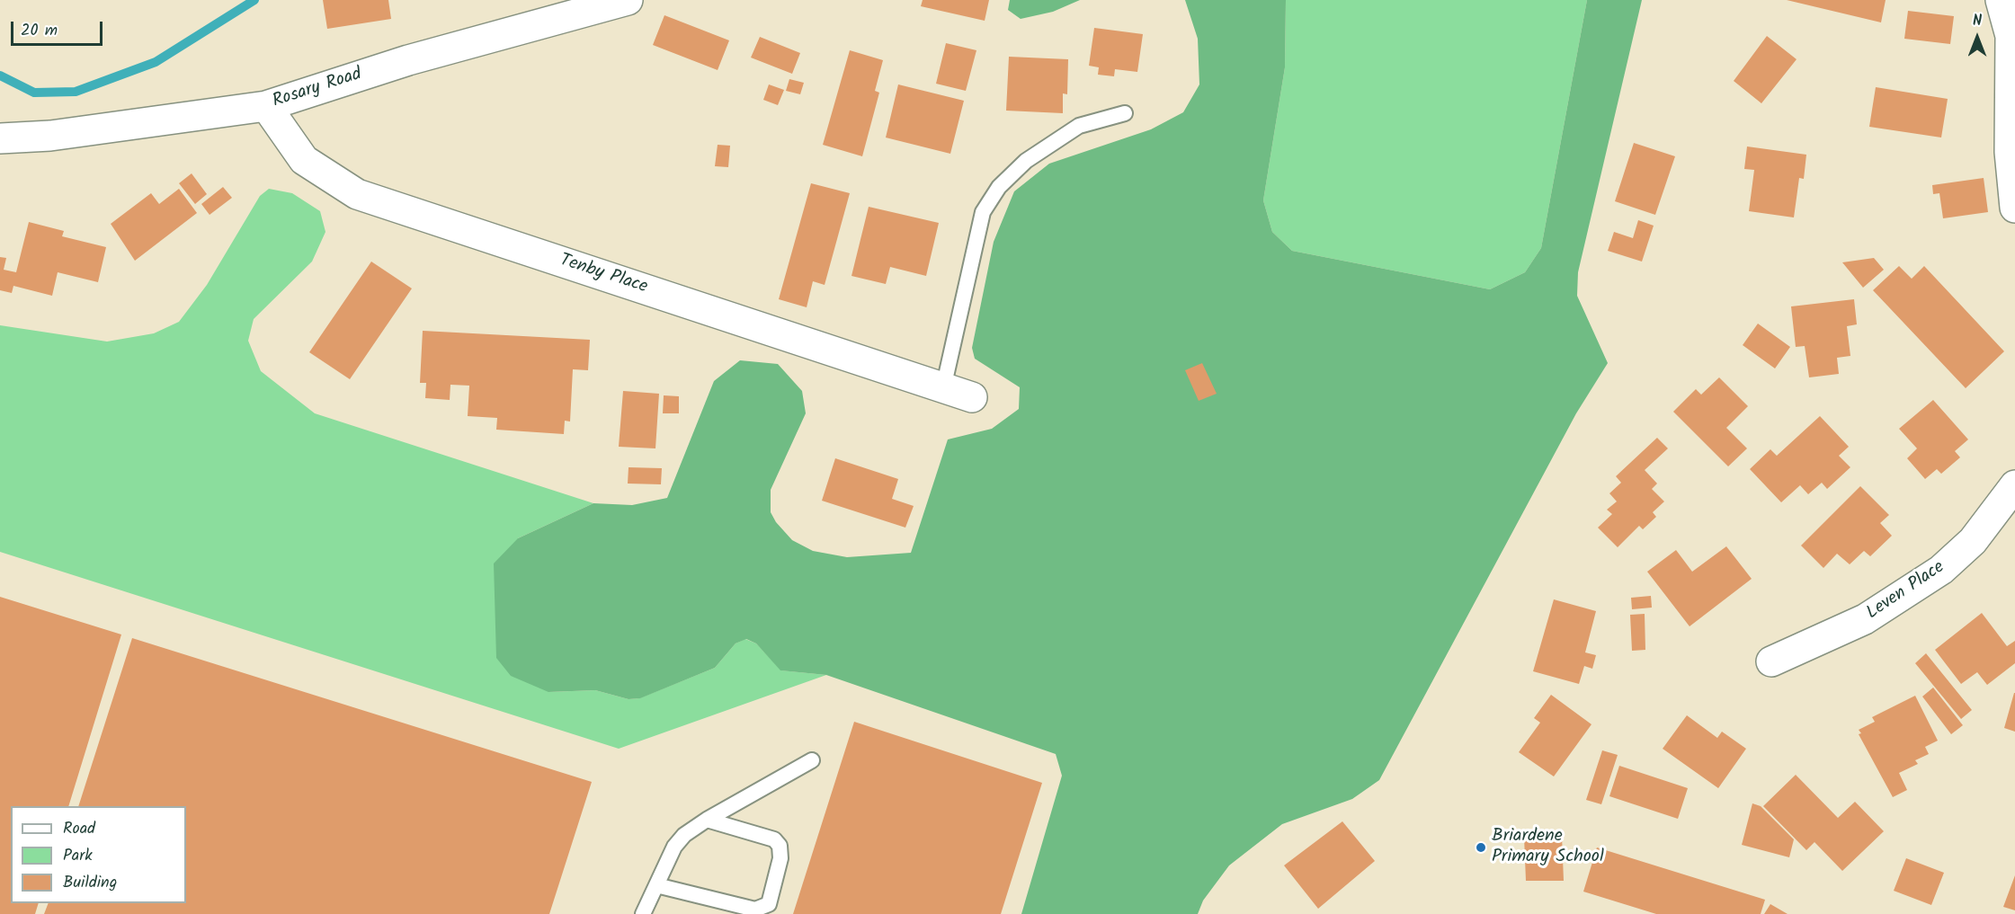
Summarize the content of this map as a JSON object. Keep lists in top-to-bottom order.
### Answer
{
  "streets": {
    "street": ["Rosary Road", "Tenby Place", "Leven Place"]
  },
  "crossings": [
    ["Rosary Road", "Tenby Place"]
  ],
  "places": ["Briardene Primary School"],
  "legend": ["Road", "Park", "Building"],
  "scale_bar": "20 m",
  "north": "top"
}
